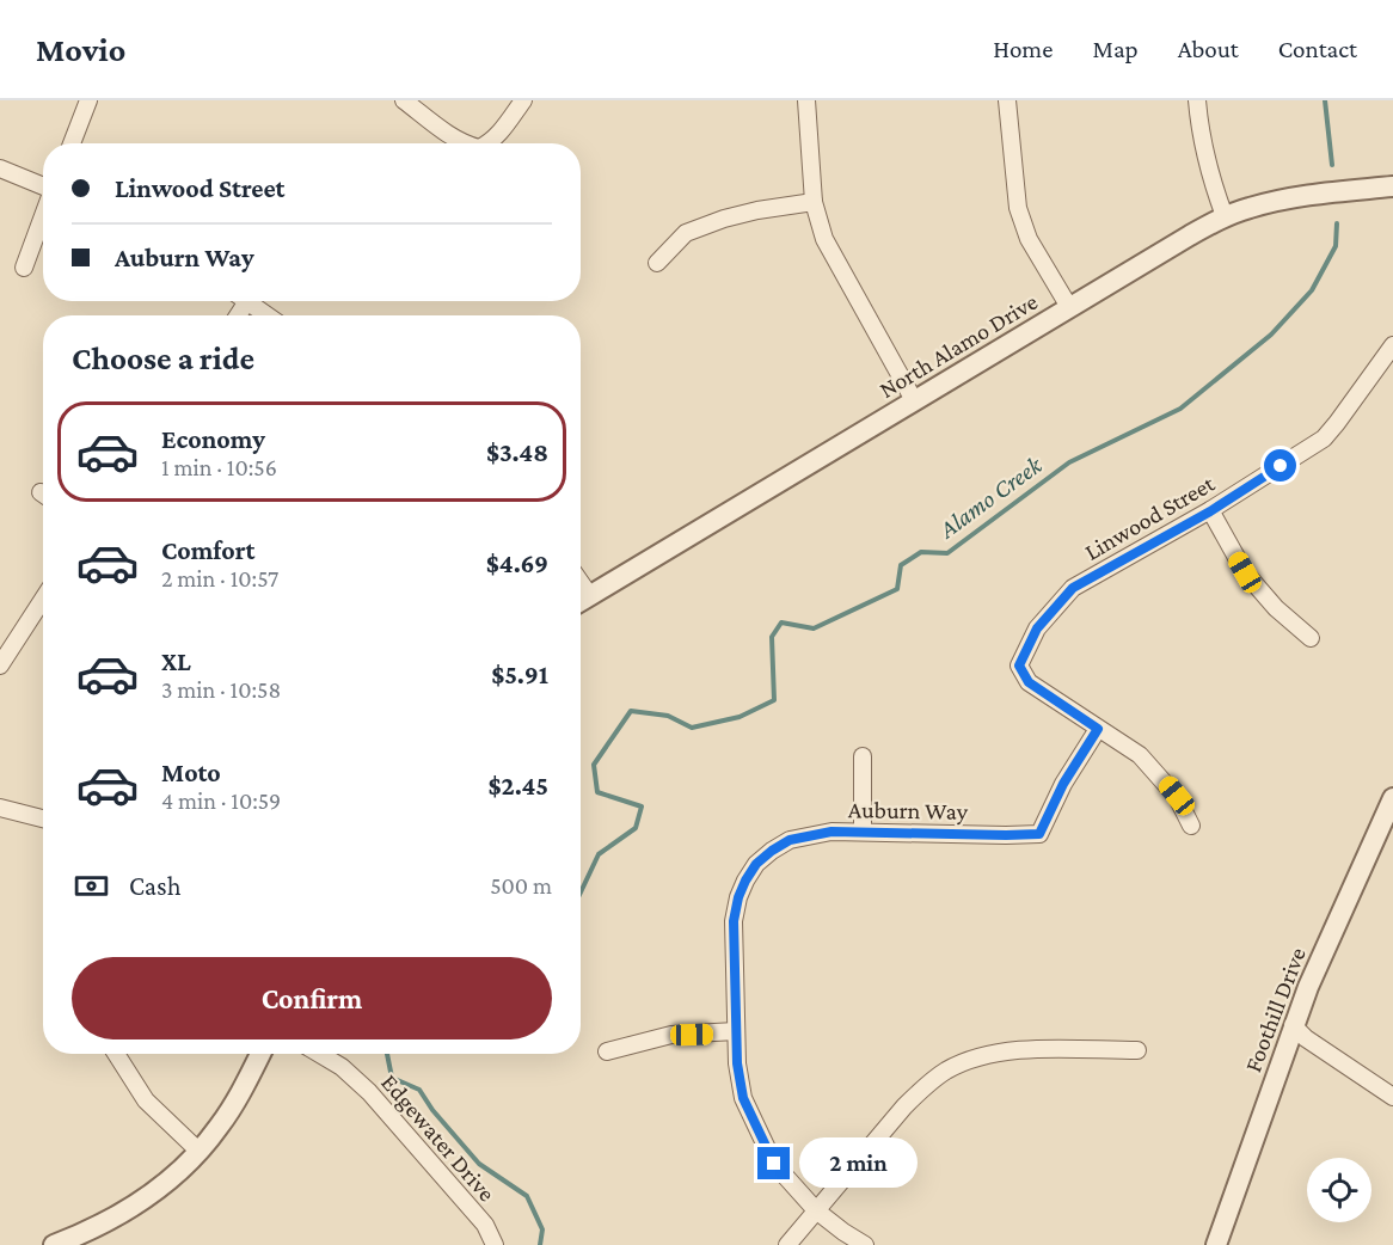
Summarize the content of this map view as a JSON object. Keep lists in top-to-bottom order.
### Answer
{
  "streets": {
    "street": [
      "North Alamo Drive",
      "Linwood Street",
      "Auburn Way",
      "Foothill Drive",
      "Edgewater Drive"
    ]
  },
  "crossings": [
    ["Linwood Street", "Auburn Way"]
  ],
  "water": ["Alamo Creek"],
  "page": {
    "header": "Movio",
    "nav": [
      "Home",
      "Map",
      "About",
      "Contact"
    ],
    "banner": ["Linwood Street", "Auburn Way"],
    "heading": "Choose a ride",
    "list": [
      {
        "name": "Economy",
        "note": "1 min · 10:56",
        "value": "$3.48"
      },
      {
        "name": "Comfort",
        "note": "2 min · 10:57",
        "value": "$4.69"
      },
      {
        "name": "XL",
        "note": "3 min · 10:58",
        "value": "$5.91"
      },
      {
        "name": "Moto",
        "note": "4 min · 10:59",
        "value": "$2.45"
      }
    ],
    "pay": ["Cash", "500 m"],
    "buttons": "Confirm",
    "bubble": "2 min"
  }
}
